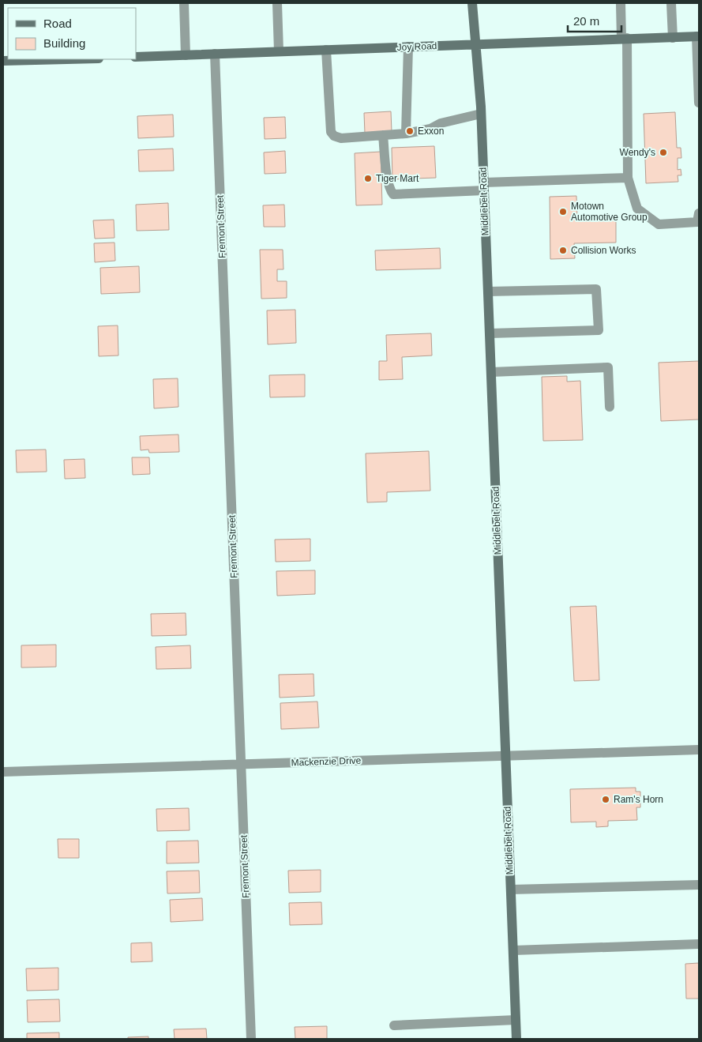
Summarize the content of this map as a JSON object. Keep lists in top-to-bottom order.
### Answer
{
  "streets": {
    "main road": ["Joy Road", "Middlebelt Road"],
    "street": ["Fremont Street", "Mackenzie Drive"]
  },
  "crossings": [
    ["Joy Road", "Middlebelt Road"],
    ["Joy Road", "Fremont Street"],
    ["Middlebelt Road", "Mackenzie Drive"],
    ["Fremont Street", "Mackenzie Drive"]
  ],
  "places": [
    "Exxon",
    "Wendy's",
    "Tiger Mart",
    "Motown Automotive Group",
    "Collision Works",
    "Ram's Horn"
  ],
  "legend": ["Road", "Building"],
  "scale_bar": "20 m"
}
